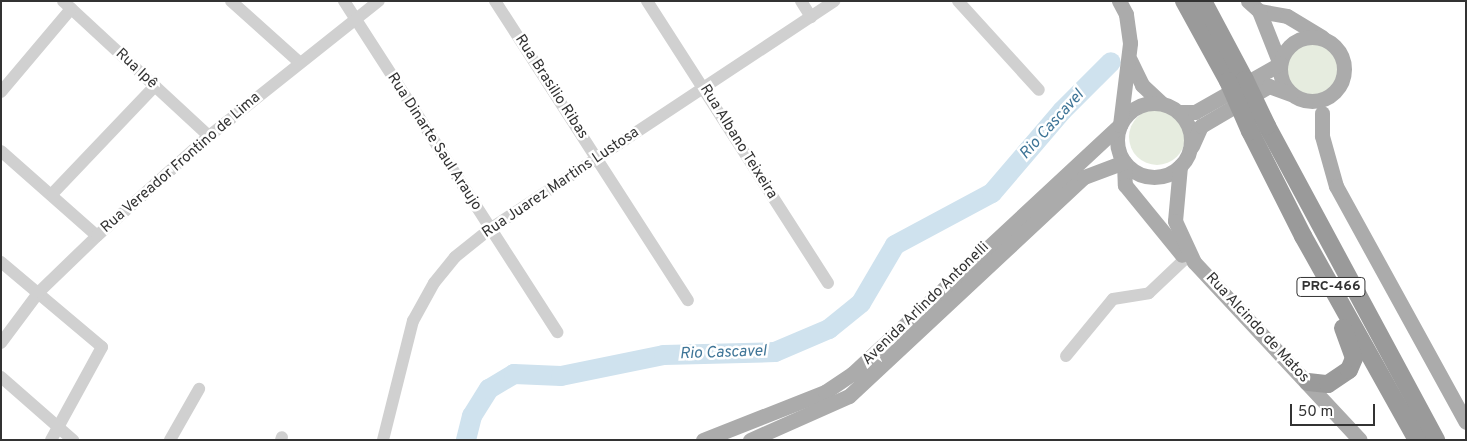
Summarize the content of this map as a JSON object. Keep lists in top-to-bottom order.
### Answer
{
  "streets": {
    "highway": ["PRC-466"],
    "main road": ["Avenida Arlindo Antonelli", "Rua Alcindo de Matos"],
    "street": [
      "Rua Ipê",
      "Rua Brasilio Ribas",
      "Rua Dinarte Saul Araujo",
      "Rua Albano Teixeira",
      "Rua Vereador Frontino de Lima",
      "Rua Juarez Martins Lustosa"
    ]
  },
  "crossings": [
    ["Rua Ipê", "Rua Vereador Frontino de Lima"],
    ["Rua Brasilio Ribas", "Rua Juarez Martins Lustosa"],
    ["Rua Dinarte Saul Araujo", "Rua Vereador Frontino de Lima"],
    ["Rua Dinarte Saul Araujo", "Rua Juarez Martins Lustosa"],
    ["Rua Albano Teixeira", "Rua Juarez Martins Lustosa"],
    ["Avenida Arlindo Antonelli", "Rua Alcindo de Matos"]
  ],
  "water": ["Rio Cascavel"],
  "scale_bar": "50 m"
}
